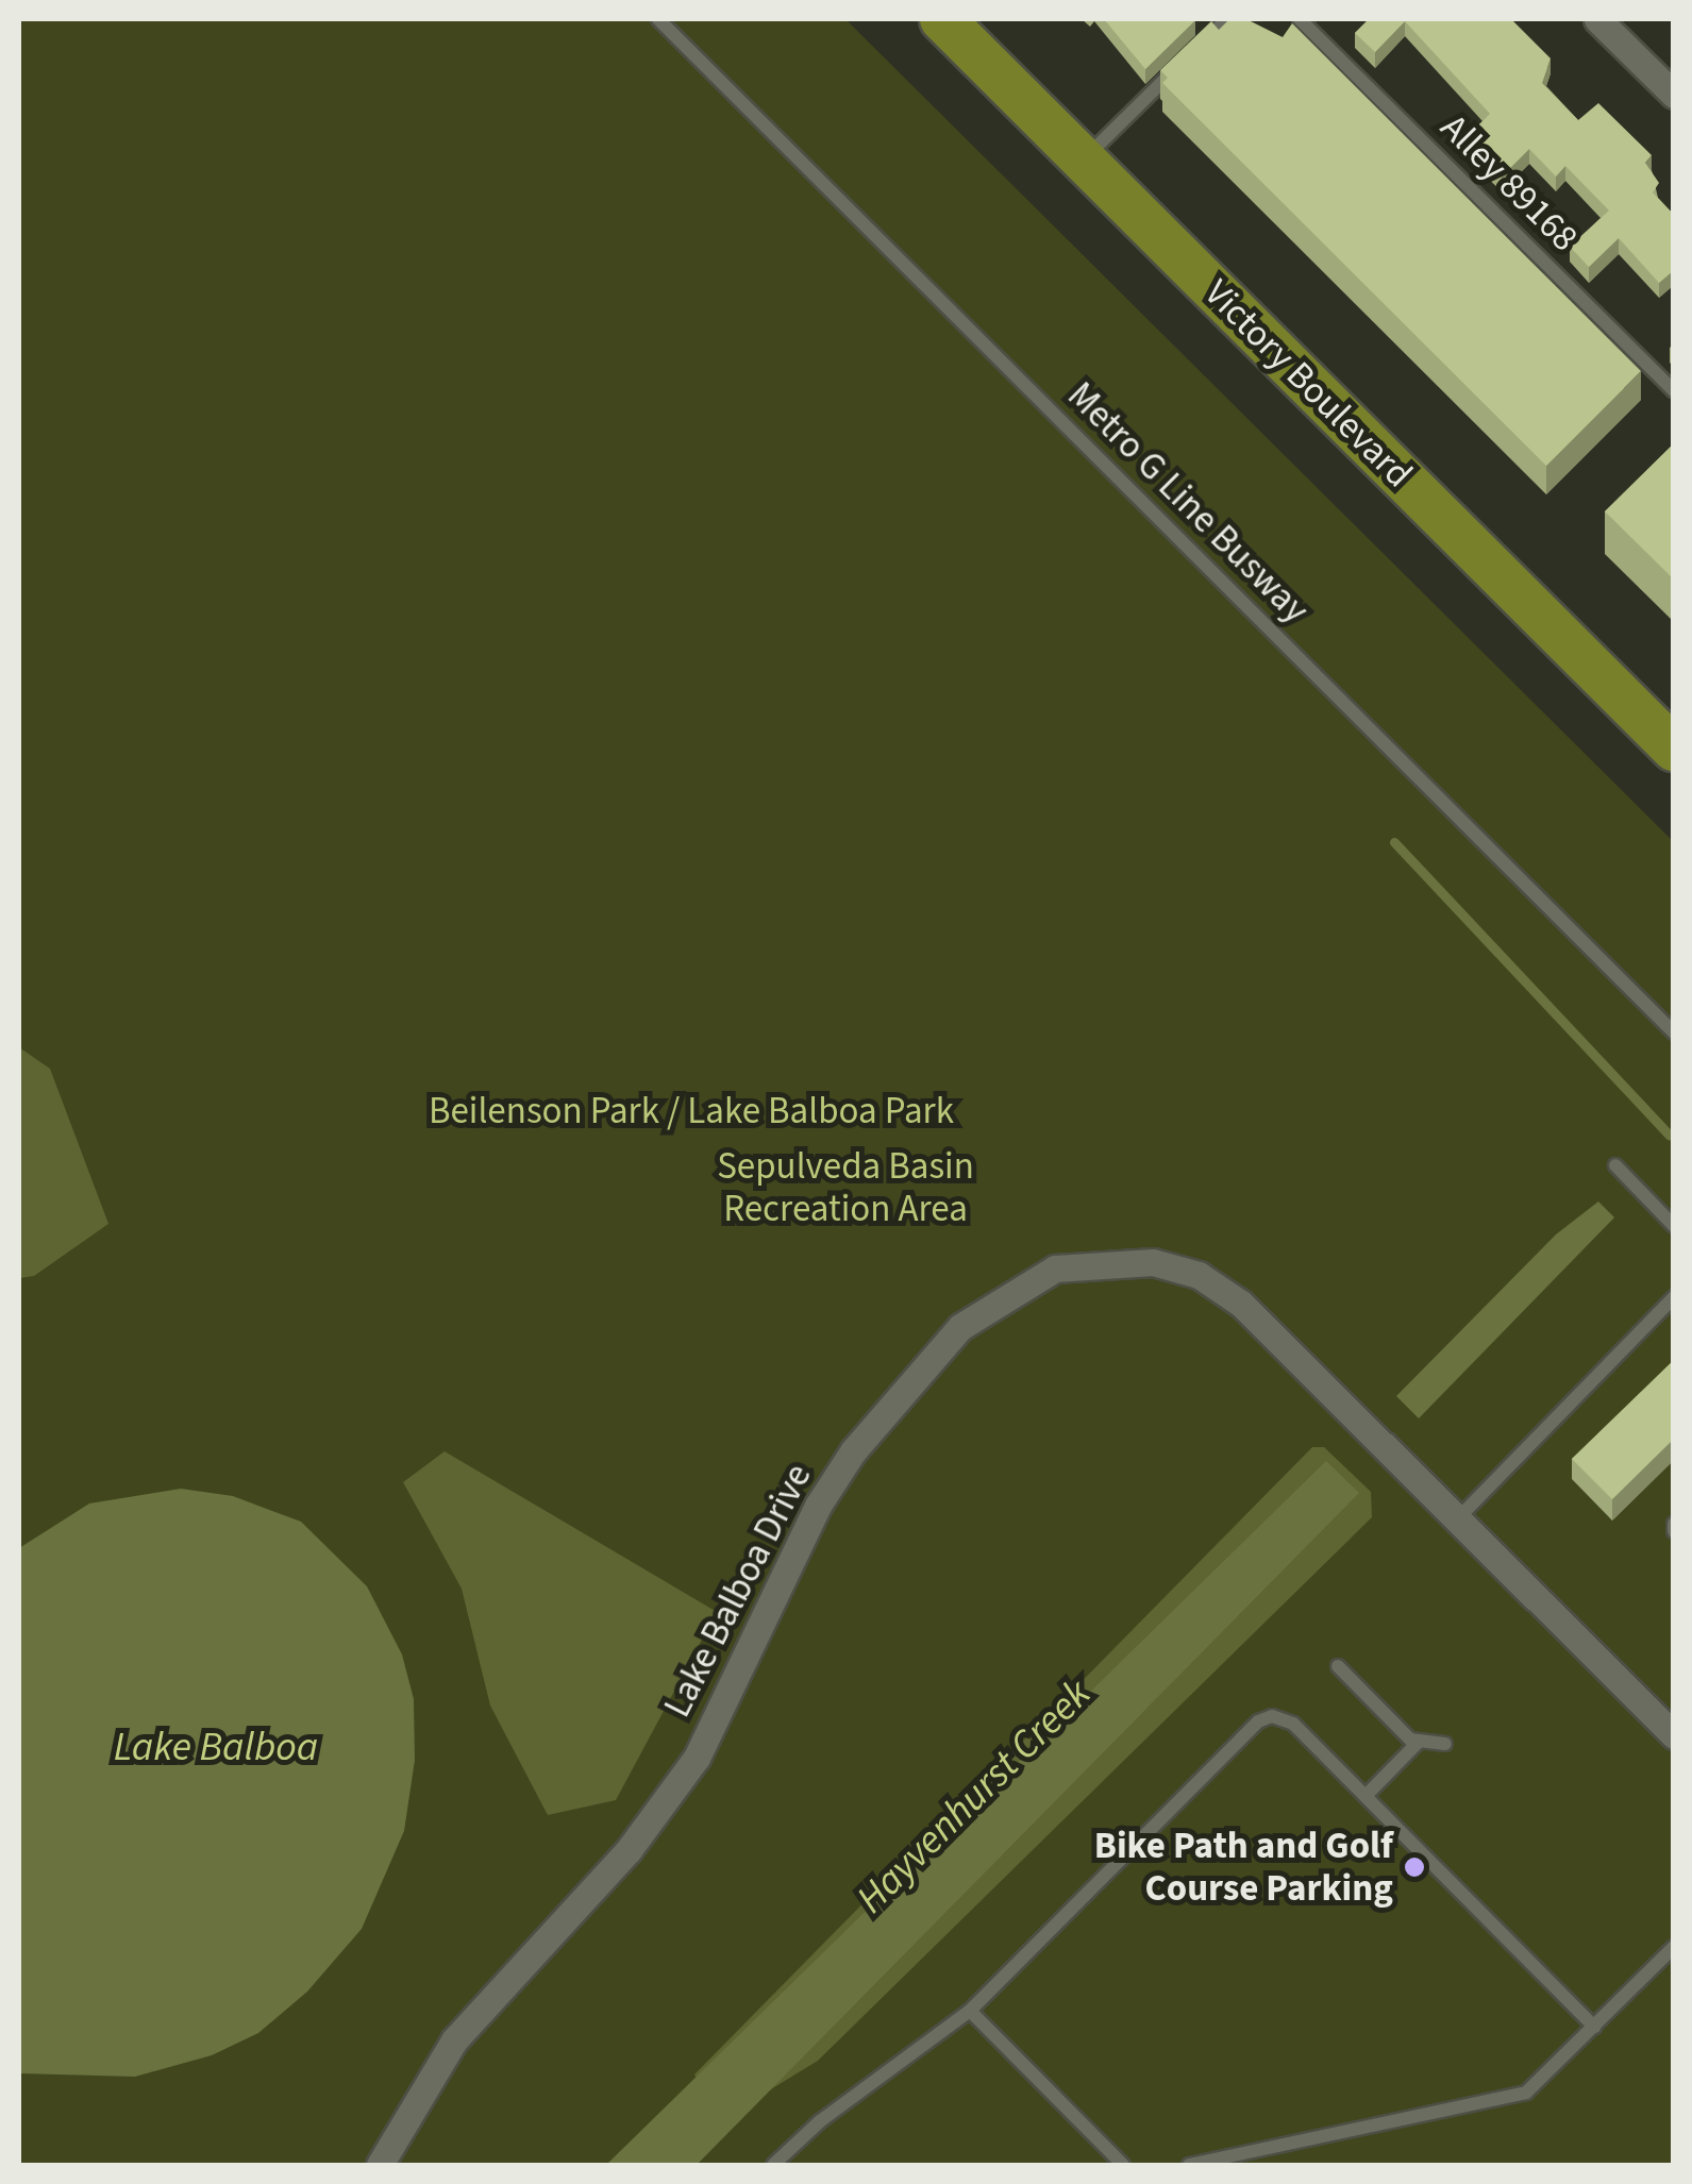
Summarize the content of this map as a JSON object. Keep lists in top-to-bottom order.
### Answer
{
  "streets": {
    "main road": ["Victory Boulevard"],
    "street": ["Lake Balboa Drive"],
    "lane": ["Alley 89168", "Metro G Line Busway"]
  },
  "water": ["Lake Balboa", "Hayvenhurst Creek"],
  "parks": ["Beilenson Park / Lake Balboa Park", "Sepulveda Basin Recreation Area"],
  "places": ["Bike Path and Golf Course Parking"]
}
